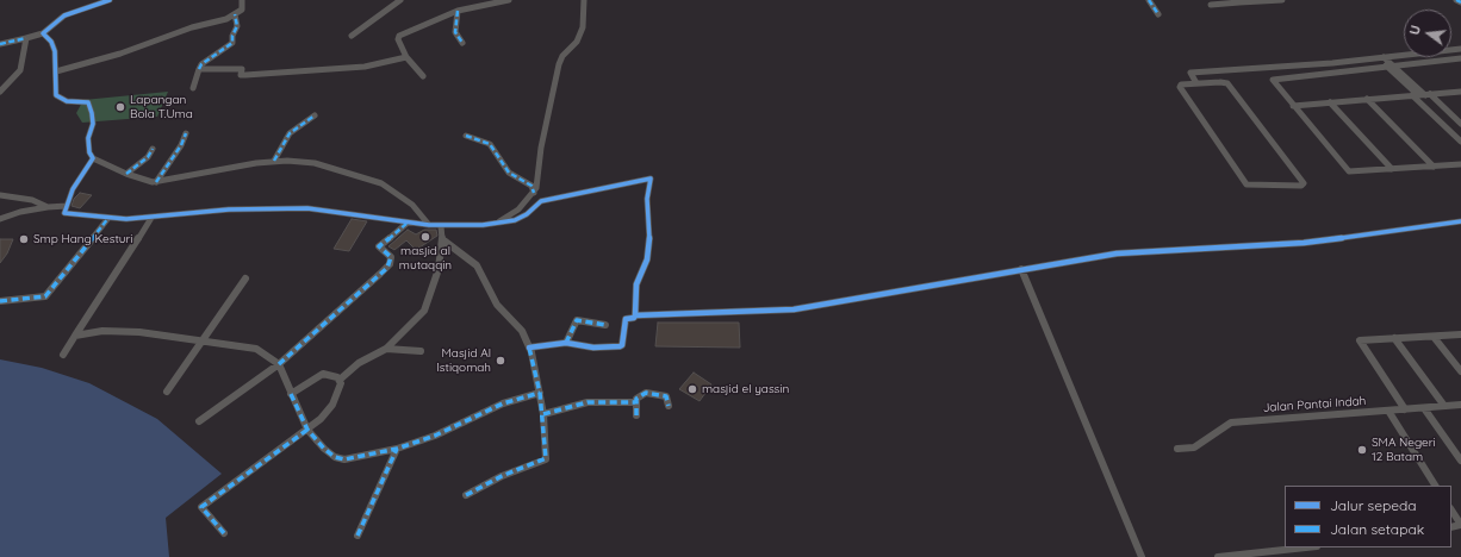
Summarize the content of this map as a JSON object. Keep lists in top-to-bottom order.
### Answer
{
  "streets": {
    "street": ["Jalan Pantai Indah"]
  },
  "places": [
    "Lapangan Bola T.Uma",
    "masjid al mutaqqin",
    "Smp Hang Kesturi",
    "Masjid Al Istiqomah",
    "masjid el yassin",
    "SMA Negeri 12 Batam"
  ],
  "legend": ["Jalur sepeda", "Jalan setapak"],
  "north": "left"
}
